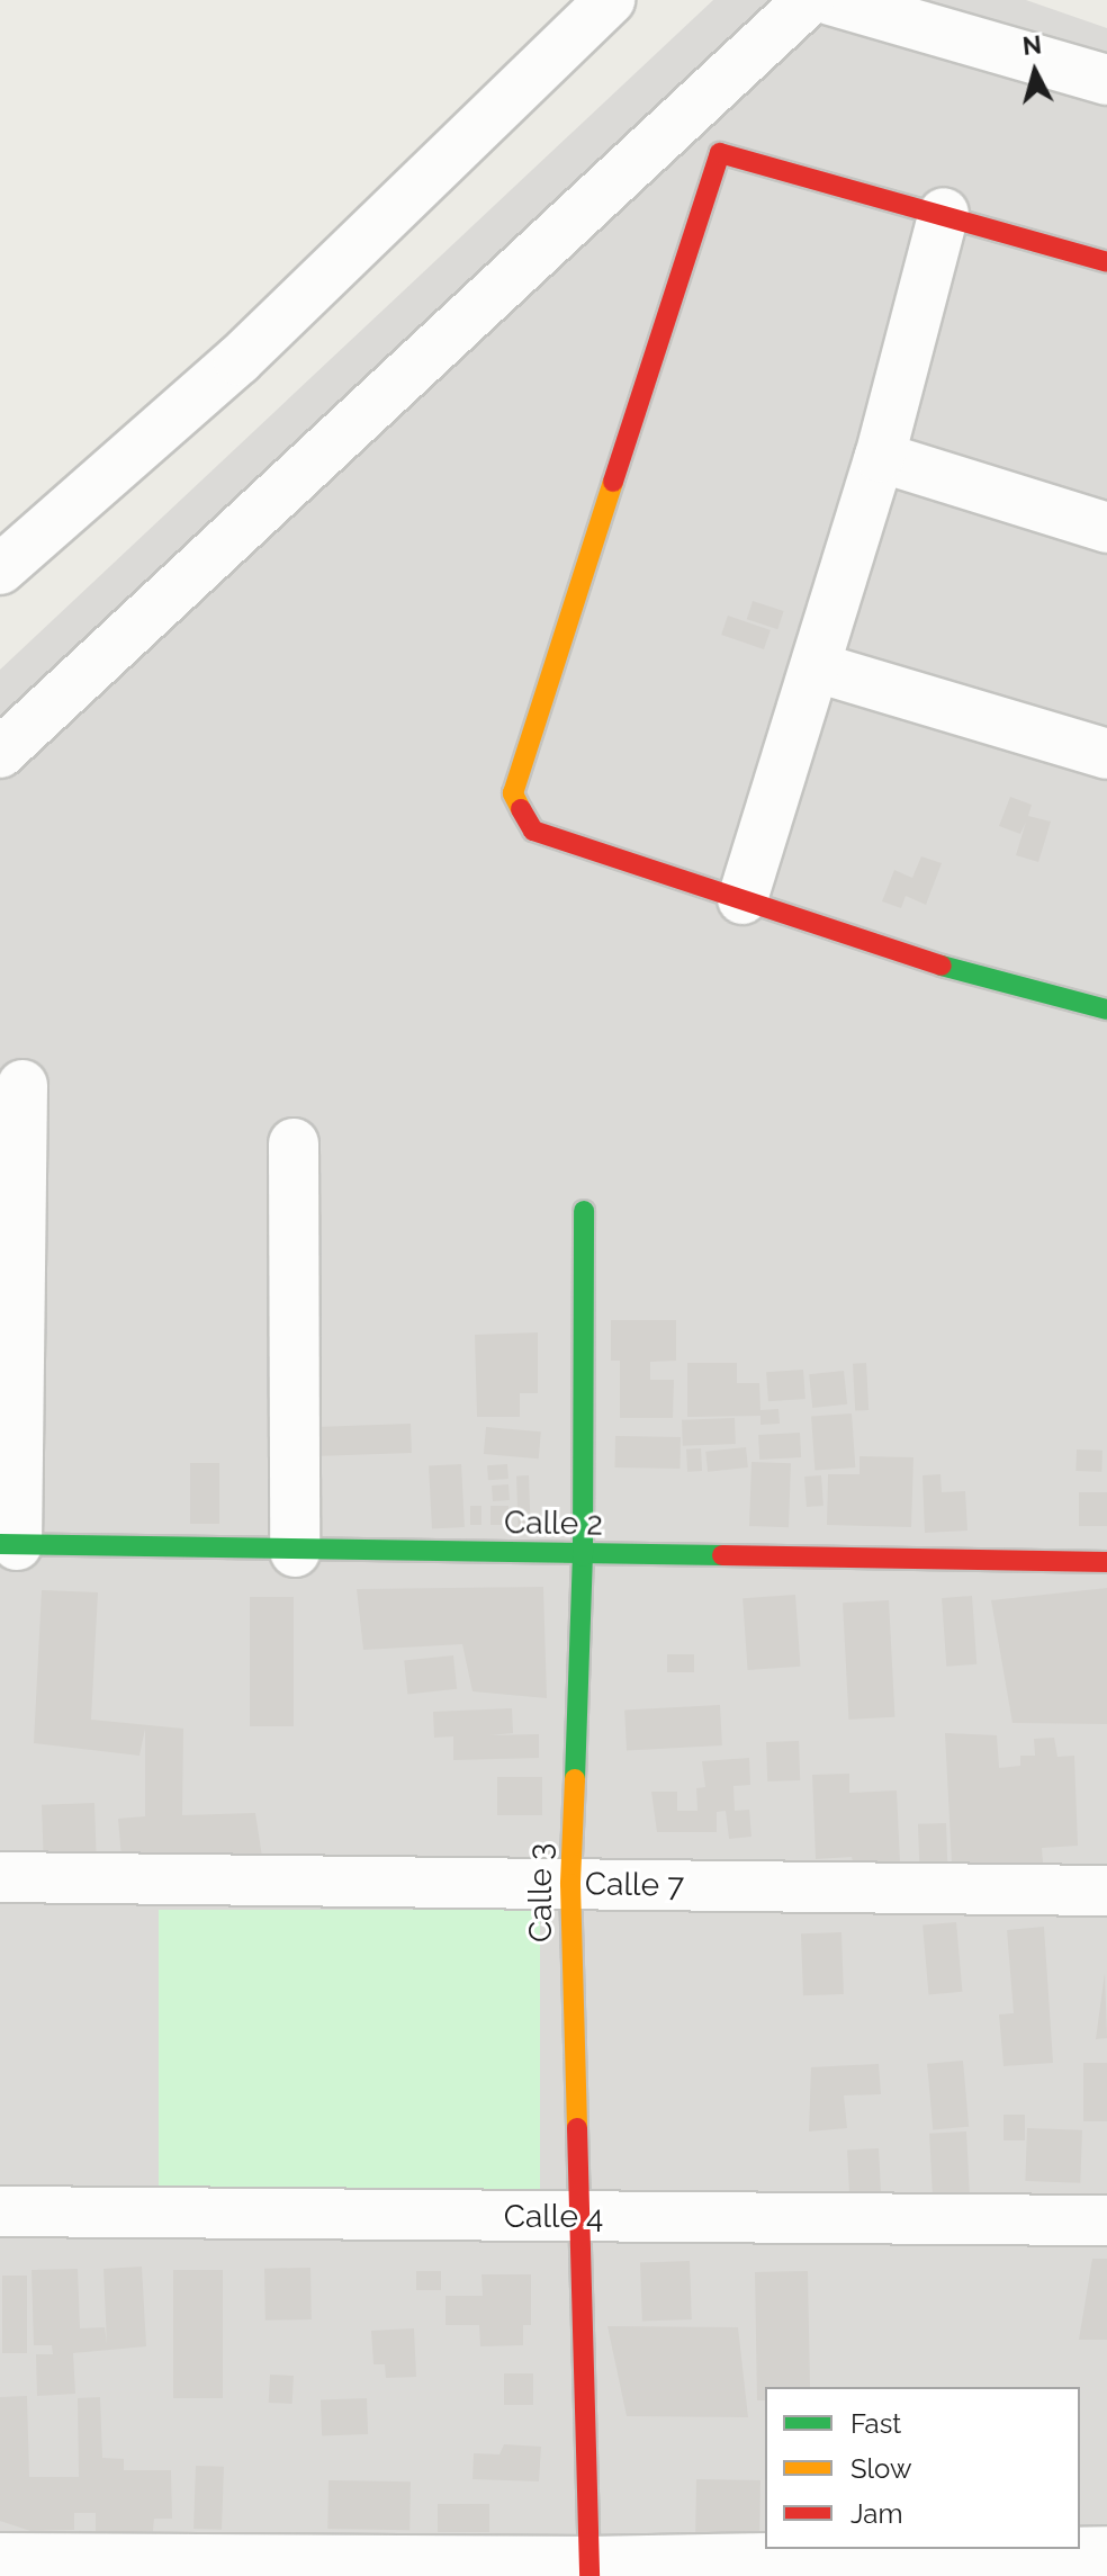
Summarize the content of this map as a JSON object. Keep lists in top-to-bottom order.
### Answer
{
  "streets": {
    "street": [
      "Calle 2",
      "Calle 7",
      "Calle 3",
      "Calle 4"
    ]
  },
  "crossings": [
    ["Calle 2", "Calle 3"],
    ["Calle 7", "Calle 3"],
    ["Calle 3", "Calle 4"]
  ],
  "legend": ["Fast", "Slow", "Jam"],
  "north": "top"
}
